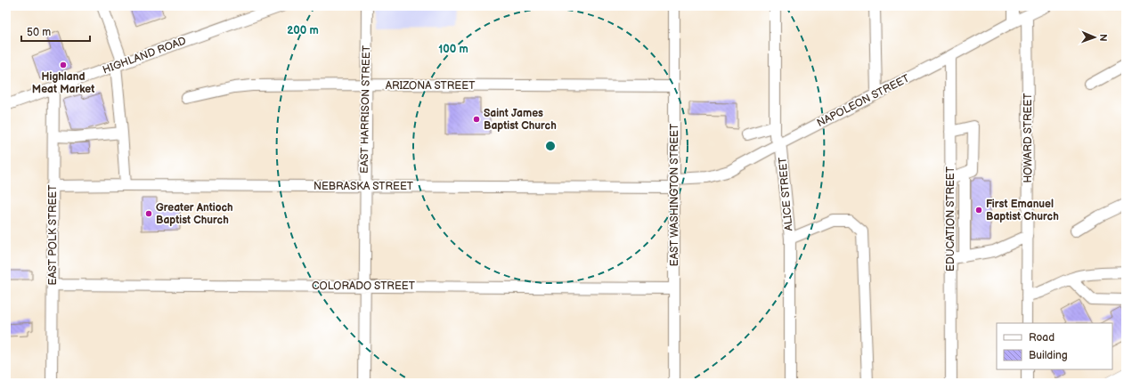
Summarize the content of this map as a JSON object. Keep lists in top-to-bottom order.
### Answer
{
  "streets": {
    "street": [
      "HIGHLAND ROAD",
      "ARIZONA STREET",
      "NAPOLEON STREET",
      "EAST HARRISON STREET",
      "HOWARD STREET",
      "NEBRASKA STREET",
      "ALICE STREET",
      "EAST WASHINGTON STREET",
      "EDUCATION STREET",
      "EAST POLK STREET",
      "COLORADO STREET"
    ]
  },
  "crossings": [
    ["HIGHLAND ROAD", "EAST POLK STREET"],
    ["ARIZONA STREET", "EAST HARRISON STREET"],
    ["ARIZONA STREET", "EAST WASHINGTON STREET"],
    ["NAPOLEON STREET", "HOWARD STREET"],
    ["NAPOLEON STREET", "NEBRASKA STREET"],
    ["NAPOLEON STREET", "ALICE STREET"],
    ["NAPOLEON STREET", "EAST WASHINGTON STREET"],
    ["NAPOLEON STREET", "EDUCATION STREET"],
    ["EAST HARRISON STREET", "NEBRASKA STREET"],
    ["EAST HARRISON STREET", "COLORADO STREET"],
    ["NEBRASKA STREET", "EAST WASHINGTON STREET"],
    ["NEBRASKA STREET", "EAST POLK STREET"],
    ["EAST WASHINGTON STREET", "COLORADO STREET"],
    ["EAST POLK STREET", "COLORADO STREET"]
  ],
  "places": [
    "Highland Meat Market",
    "Saint James Baptist Church",
    "First Emanuel Baptist Church",
    "Greater Antioch Baptist Church"
  ],
  "legend": ["Road", "Building"],
  "scale_bar": "50 m",
  "north": "right",
  "rings": ["200 m", "100 m"]
}
